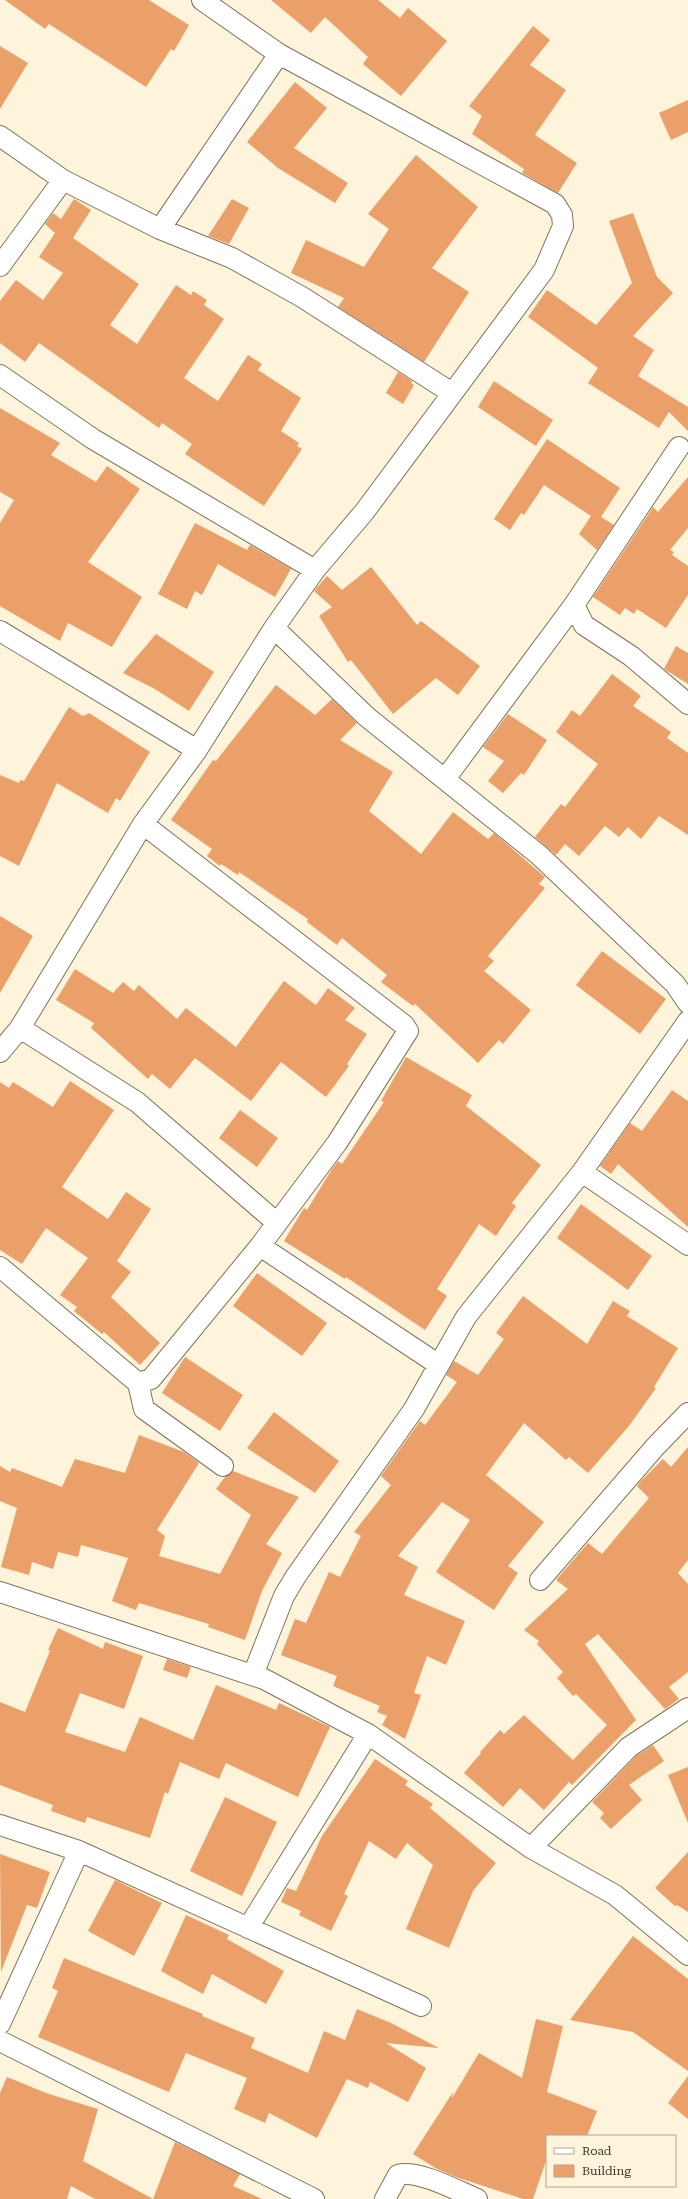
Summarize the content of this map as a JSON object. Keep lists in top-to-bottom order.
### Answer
{
  "legend": ["Road", "Building"]
}
